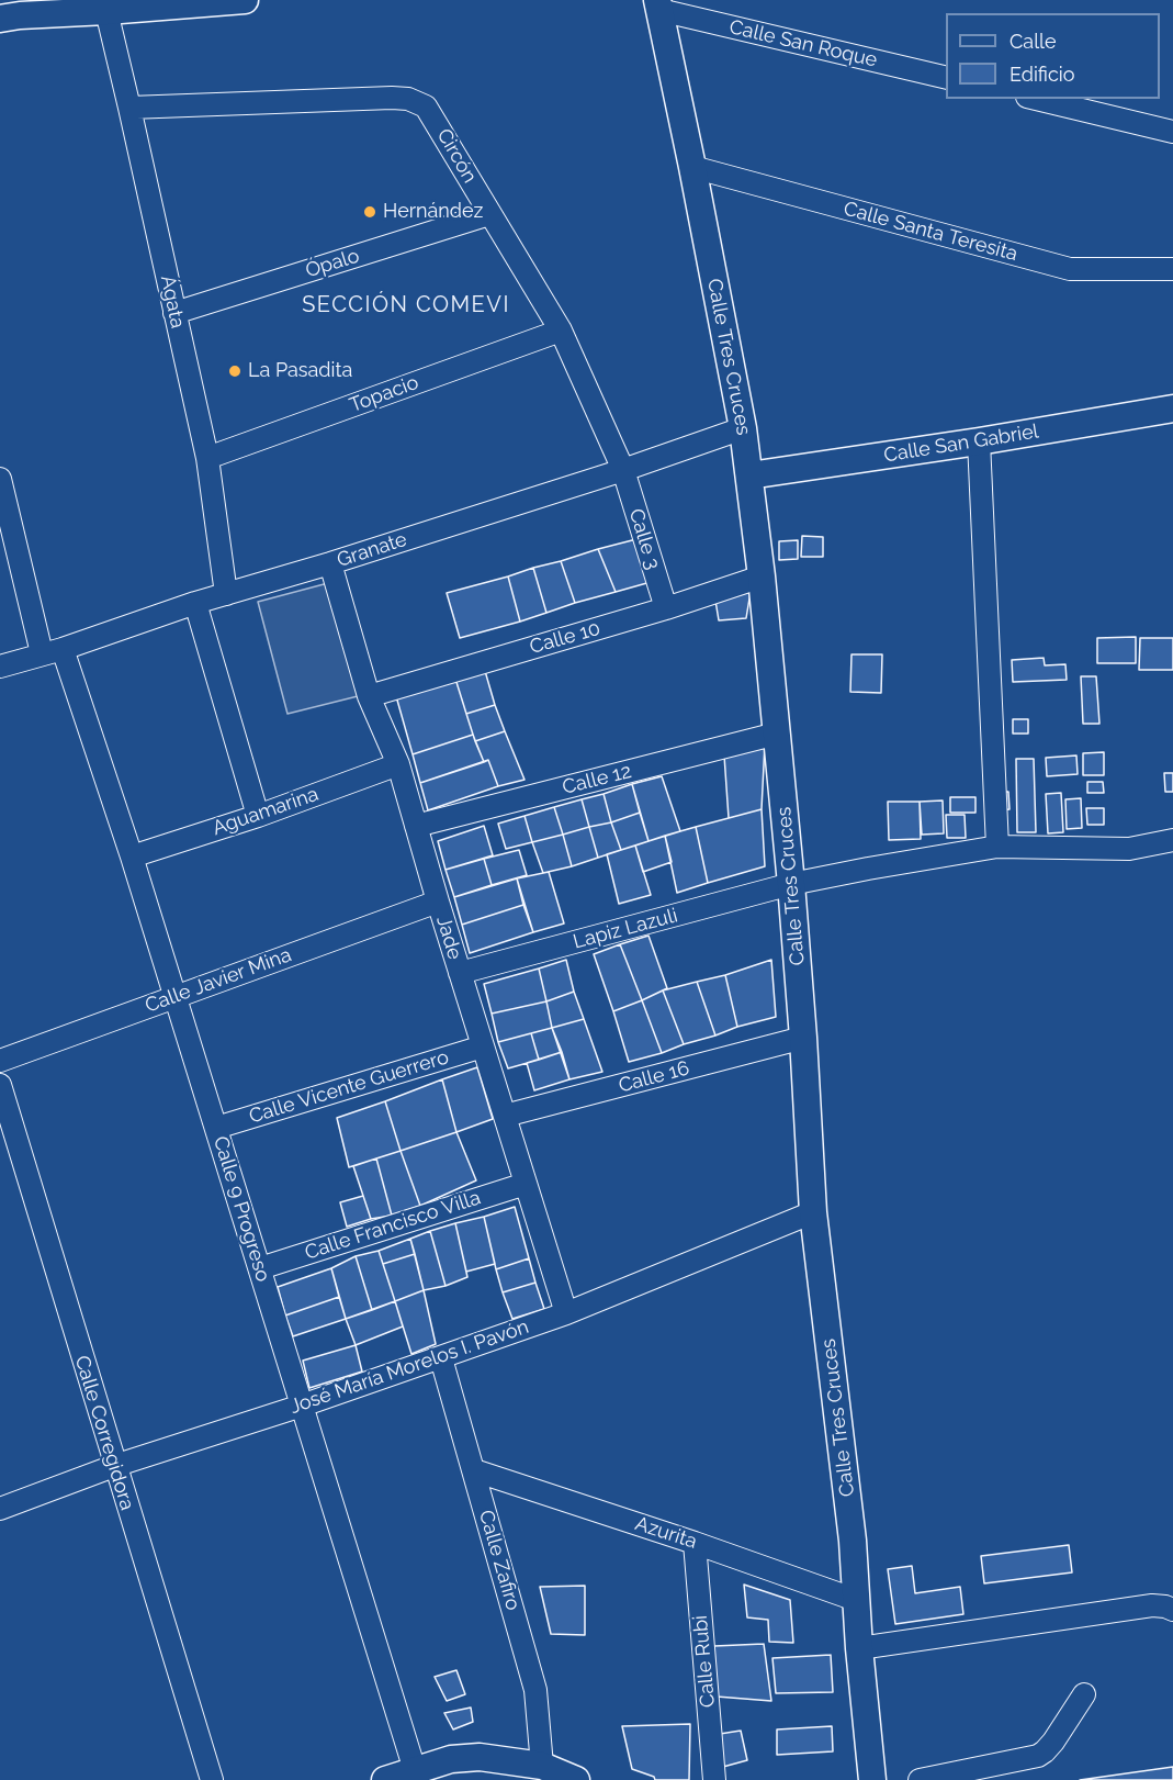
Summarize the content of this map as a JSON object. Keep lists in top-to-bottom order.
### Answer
{
  "streets": {
    "street": [
      "Calle San Roque",
      "Circón",
      "Calle Santa Teresita",
      "Ópalo",
      "Ágata",
      "Calle Tres Cruces",
      "Topacio",
      "Calle San Gabriel",
      "Calle 3",
      "Granate",
      "Calle 10",
      "Calle 12",
      "Aguamarina",
      "Lapiz Lazuli",
      "Jade",
      "Calle Javier Mina",
      "Calle 16",
      "Calle Vicente Guerrero",
      "Calle 9 Progreso",
      "Calle Francisco Villa",
      "José María Morelos I. Pavón",
      "Calle Corregidora",
      "Azurita",
      "Calle Zafiro",
      "Calle Rubi"
    ]
  },
  "crossings": [
    ["Calle San Roque", "Calle Tres Cruces"],
    ["Circón", "Ópalo"],
    ["Circón", "Ágata"],
    ["Circón", "Topacio"],
    ["Circón", "Calle 3"],
    ["Circón", "Granate"],
    ["Calle Santa Teresita", "Calle Tres Cruces"],
    ["Ópalo", "Ágata"],
    ["Ágata", "Topacio"],
    ["Ágata", "Granate"],
    ["Calle Tres Cruces", "Calle San Gabriel"],
    ["Calle Tres Cruces", "Granate"],
    ["Calle Tres Cruces", "Calle 10"],
    ["Calle Tres Cruces", "Calle 12"],
    ["Calle Tres Cruces", "Lapiz Lazuli"],
    ["Calle Tres Cruces", "Calle 16"],
    ["Calle Tres Cruces", "José María Morelos I. Pavón"],
    ["Calle Tres Cruces", "Azurita"],
    ["Calle 3", "Granate"],
    ["Calle 3", "Calle 10"],
    ["Granate", "Jade"],
    ["Granate", "Calle 9 Progreso"],
    ["Calle 10", "Jade"],
    ["Calle 12", "Jade"],
    ["Aguamarina", "Jade"],
    ["Aguamarina", "Calle 9 Progreso"],
    ["Lapiz Lazuli", "Jade"],
    ["Jade", "Calle Javier Mina"],
    ["Jade", "Calle 16"],
    ["Jade", "Calle Vicente Guerrero"],
    ["Jade", "Calle Francisco Villa"],
    ["Jade", "José María Morelos I. Pavón"],
    ["Calle Javier Mina", "Calle 9 Progreso"],
    ["Calle Vicente Guerrero", "Calle 9 Progreso"],
    ["Calle 9 Progreso", "Calle Francisco Villa"],
    ["Calle 9 Progreso", "José María Morelos I. Pavón"],
    ["José María Morelos I. Pavón", "Calle Corregidora"],
    ["José María Morelos I. Pavón", "Calle Zafiro"],
    ["Azurita", "Calle Zafiro"],
    ["Azurita", "Calle Rubi"]
  ],
  "districts": ["SECCIÓN COMEVI"],
  "places": ["Hernández", "La Pasadita"],
  "legend": ["Calle", "Edificio"]
}
